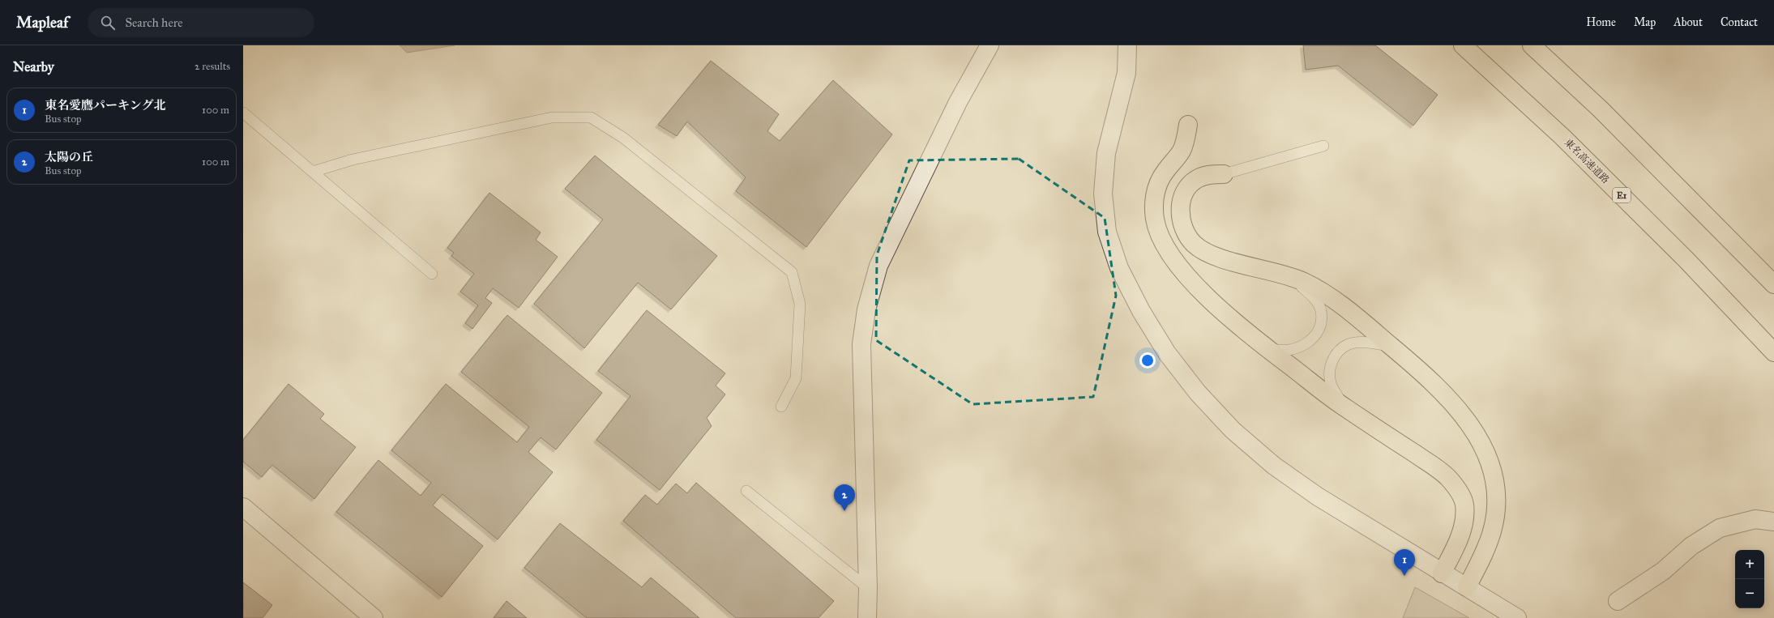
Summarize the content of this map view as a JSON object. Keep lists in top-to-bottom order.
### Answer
{
  "streets": {
    "highway": ["東名高速道路", "E1"]
  },
  "page": {
    "header": "Mapleaf",
    "search": "Search here",
    "nav": [
      "Home",
      "Map",
      "About",
      "Contact"
    ],
    "heading": ["Nearby", "2 results"],
    "list": [
      {
        "mark": "1",
        "name": "東名愛鷹パーキング北",
        "note": "Bus stop",
        "value": "100 m"
      },
      {
        "mark": "2",
        "name": "太陽の丘",
        "note": "Bus stop",
        "value": "100 m"
      }
    ],
    "pins": ["2", "1"],
    "map_buttons": ["+", "−"]
  }
}
